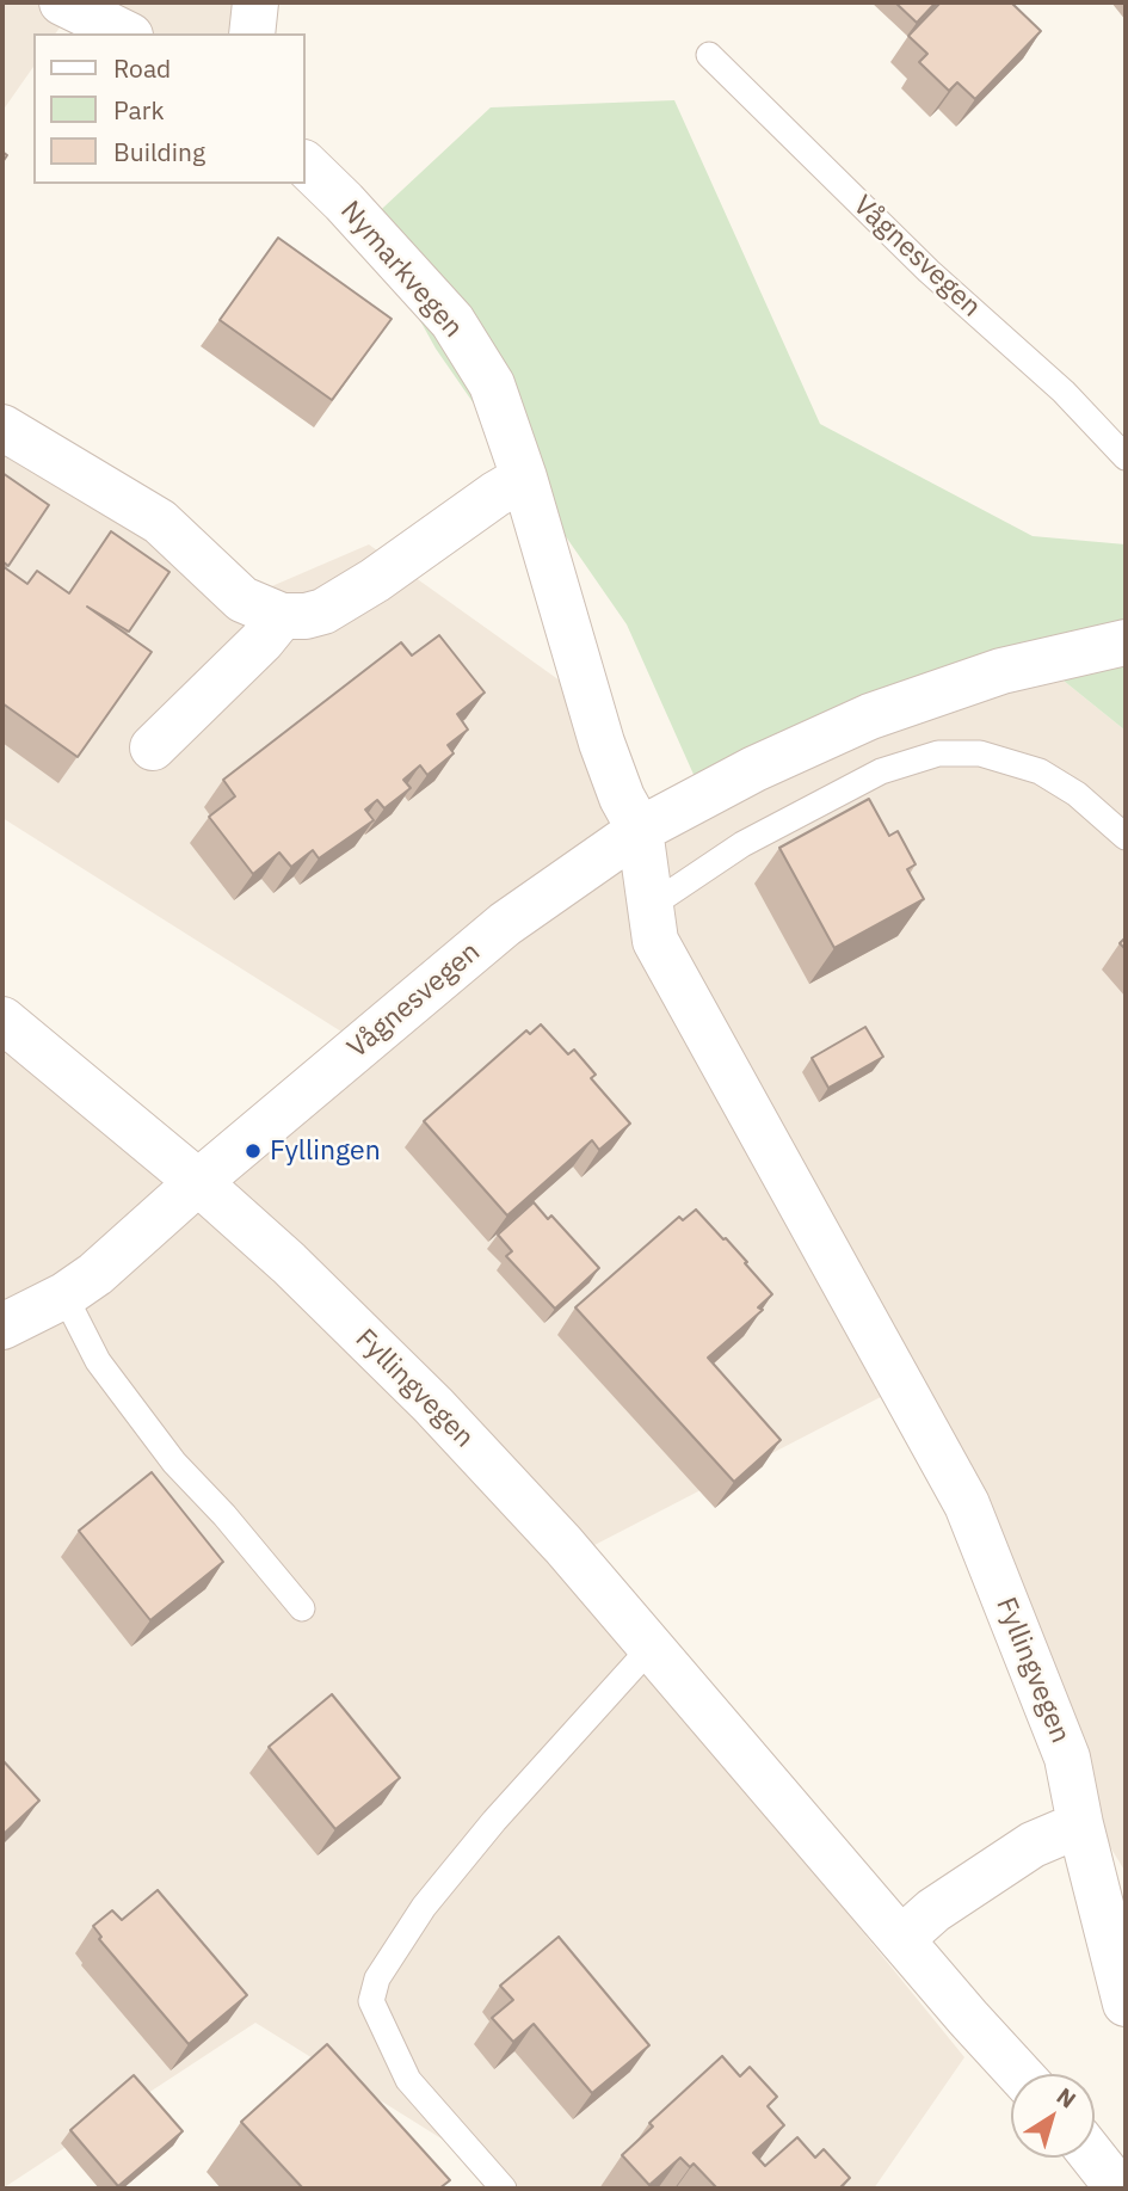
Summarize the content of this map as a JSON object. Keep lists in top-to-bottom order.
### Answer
{
  "streets": {
    "street": ["Vågnesvegen", "Nymarkvegen", "Fyllingvegen"]
  },
  "crossings": [
    ["Vågnesvegen", "Nymarkvegen"],
    ["Vågnesvegen", "Fyllingvegen"]
  ],
  "places": ["Fyllingen"],
  "legend": ["Road", "Park", "Building"],
  "north": "top right"
}
